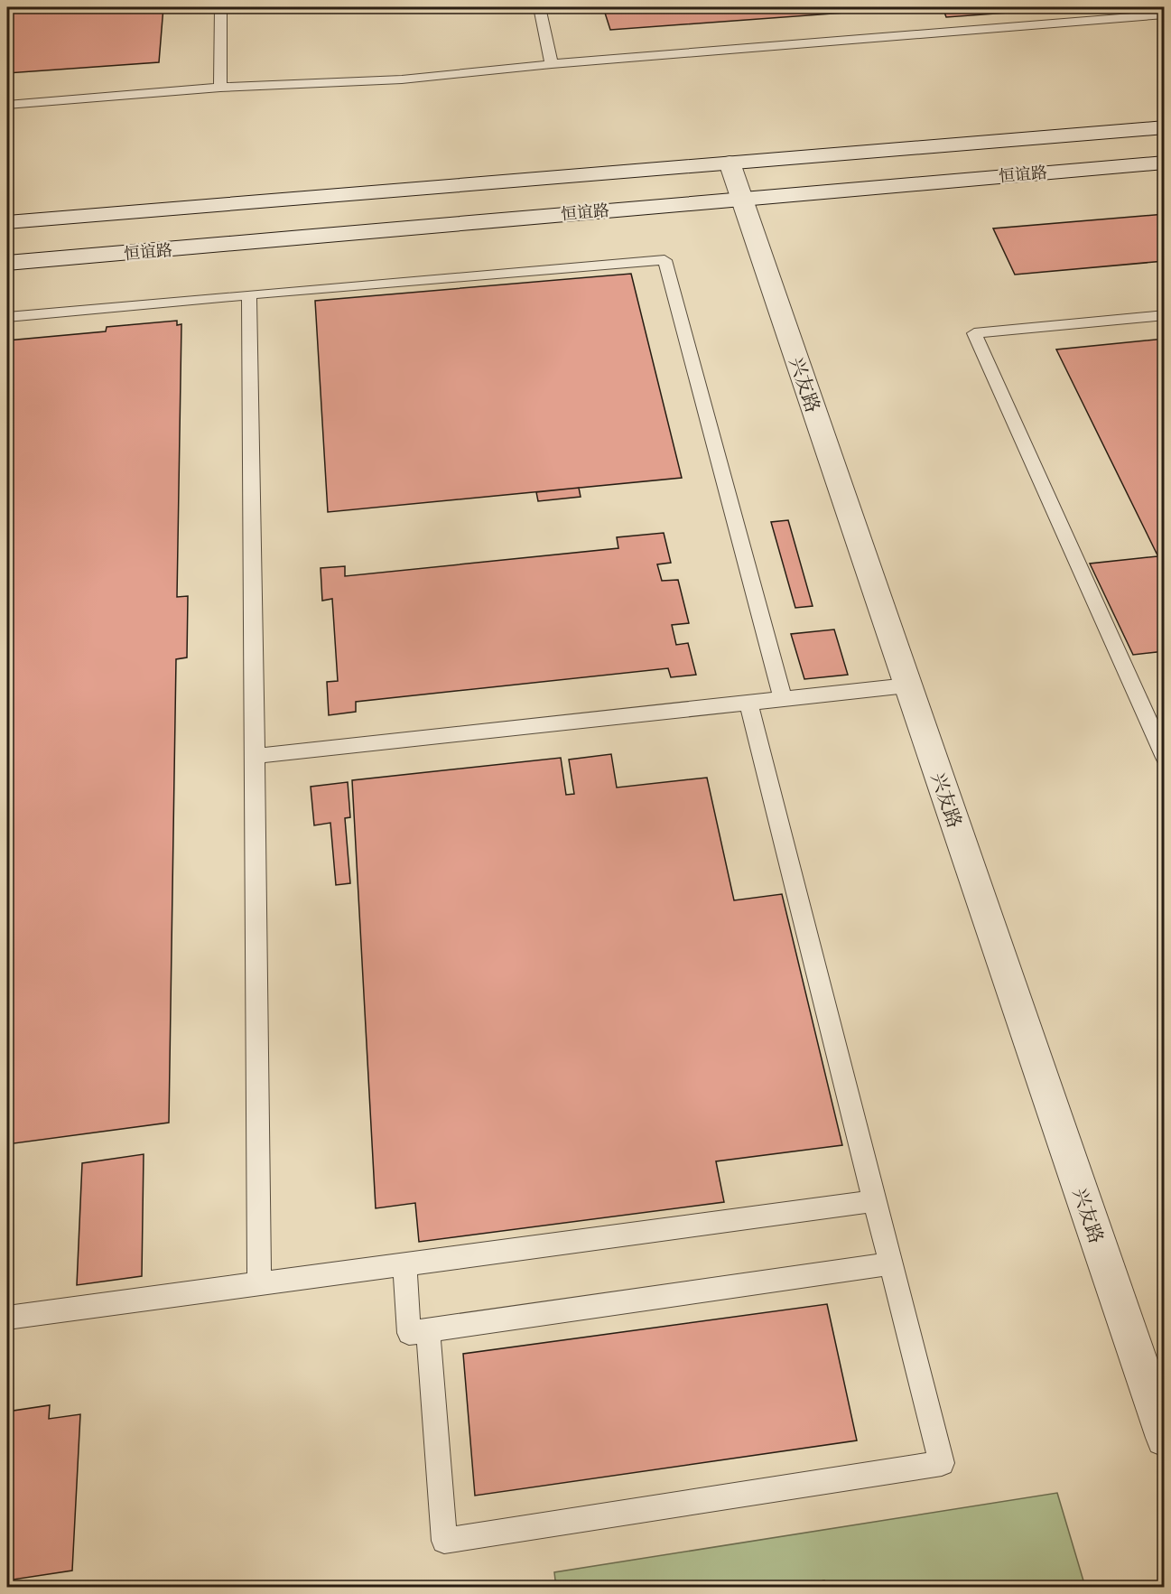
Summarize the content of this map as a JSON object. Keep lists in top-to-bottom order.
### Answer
{
  "streets": {
    "main road": ["恒谊路", "兴友路"]
  },
  "crossings": [
    ["恒谊路", "兴友路"]
  ]
}
